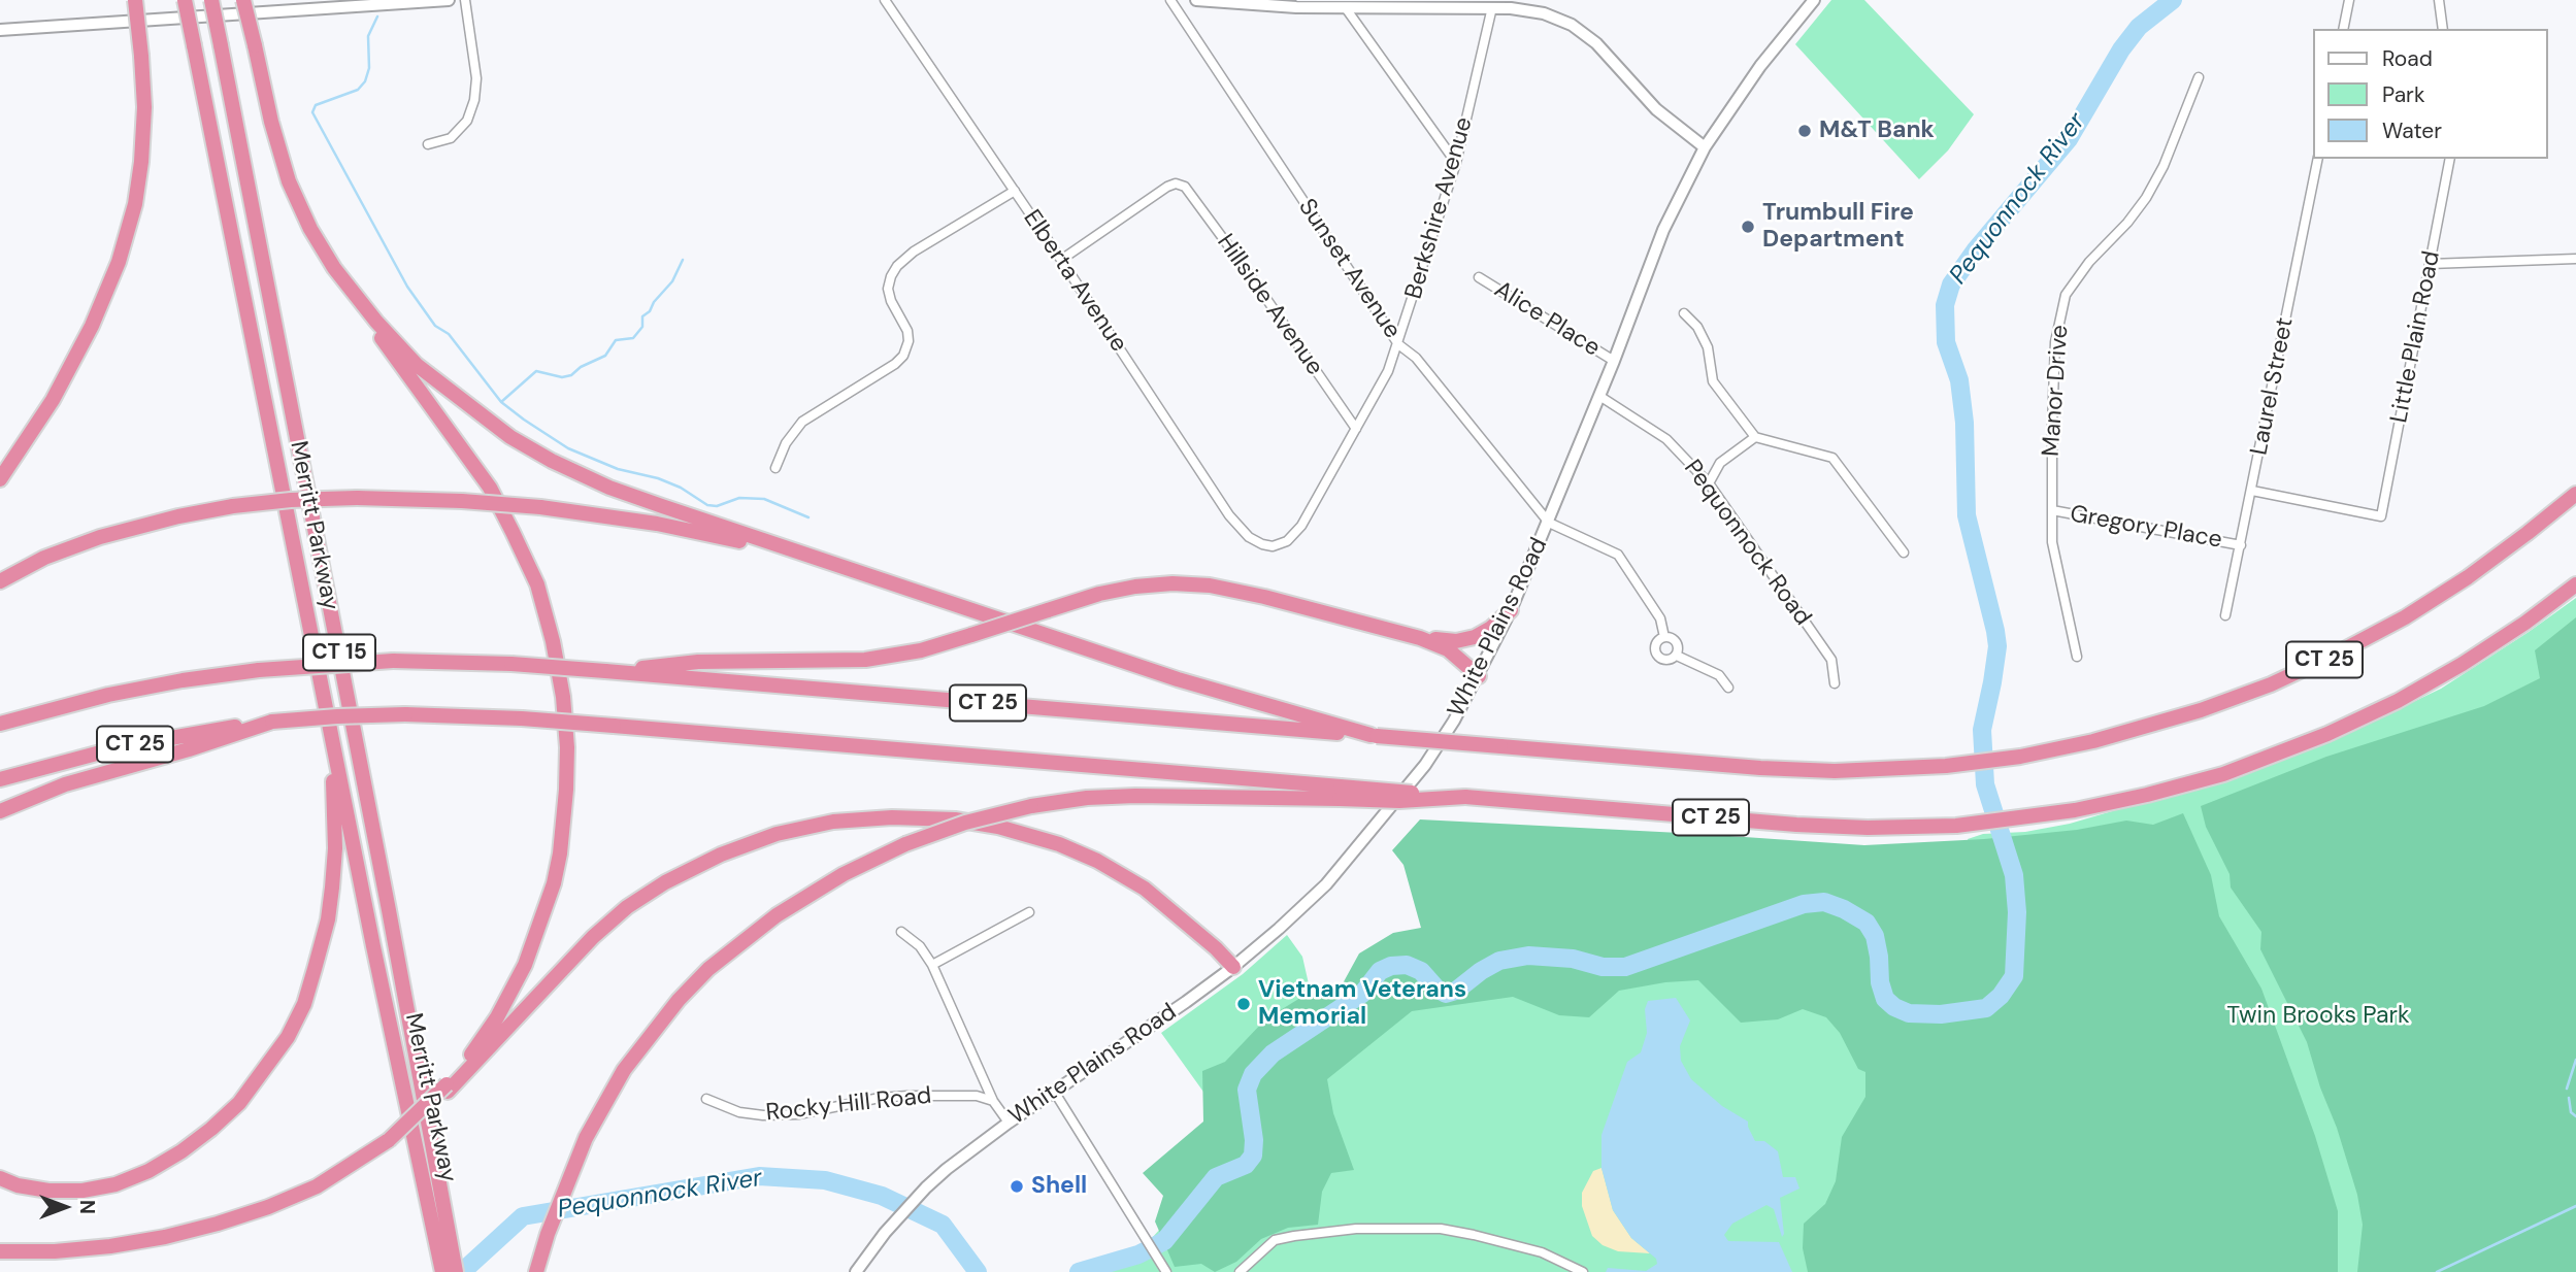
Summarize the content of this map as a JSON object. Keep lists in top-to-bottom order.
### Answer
{
  "streets": {
    "highway": ["Merritt Parkway", "CT 15", "CT 25"],
    "main road": ["White Plains Road"],
    "street": [
      "Berkshire Avenue",
      "Sunset Avenue",
      "Elberta Avenue",
      "Hillside Avenue",
      "Alice Place",
      "Little Plain Road",
      "Laurel Street",
      "Manor Drive",
      "Gregory Place",
      "Pequonnock Road",
      "Rocky Hill Road"
    ]
  },
  "crossings": [
    ["Berkshire Avenue", "Sunset Avenue"],
    ["Berkshire Avenue", "Elberta Avenue"],
    ["Berkshire Avenue", "Hillside Avenue"],
    ["Sunset Avenue", "White Plains Road"],
    ["Elberta Avenue", "Hillside Avenue"],
    ["Alice Place", "White Plains Road"],
    ["Little Plain Road", "Laurel Street"],
    ["Laurel Street", "Gregory Place"],
    ["Manor Drive", "Gregory Place"],
    ["Pequonnock Road", "White Plains Road"]
  ],
  "water": ["Pequonnock River"],
  "parks": ["Twin Brooks Park"],
  "places": [
    "M&T Bank",
    "Trumbull Fire Department",
    "Vietnam Veterans Memorial",
    "Shell"
  ],
  "legend": ["Road", "Park", "Water"],
  "north": "right"
}
